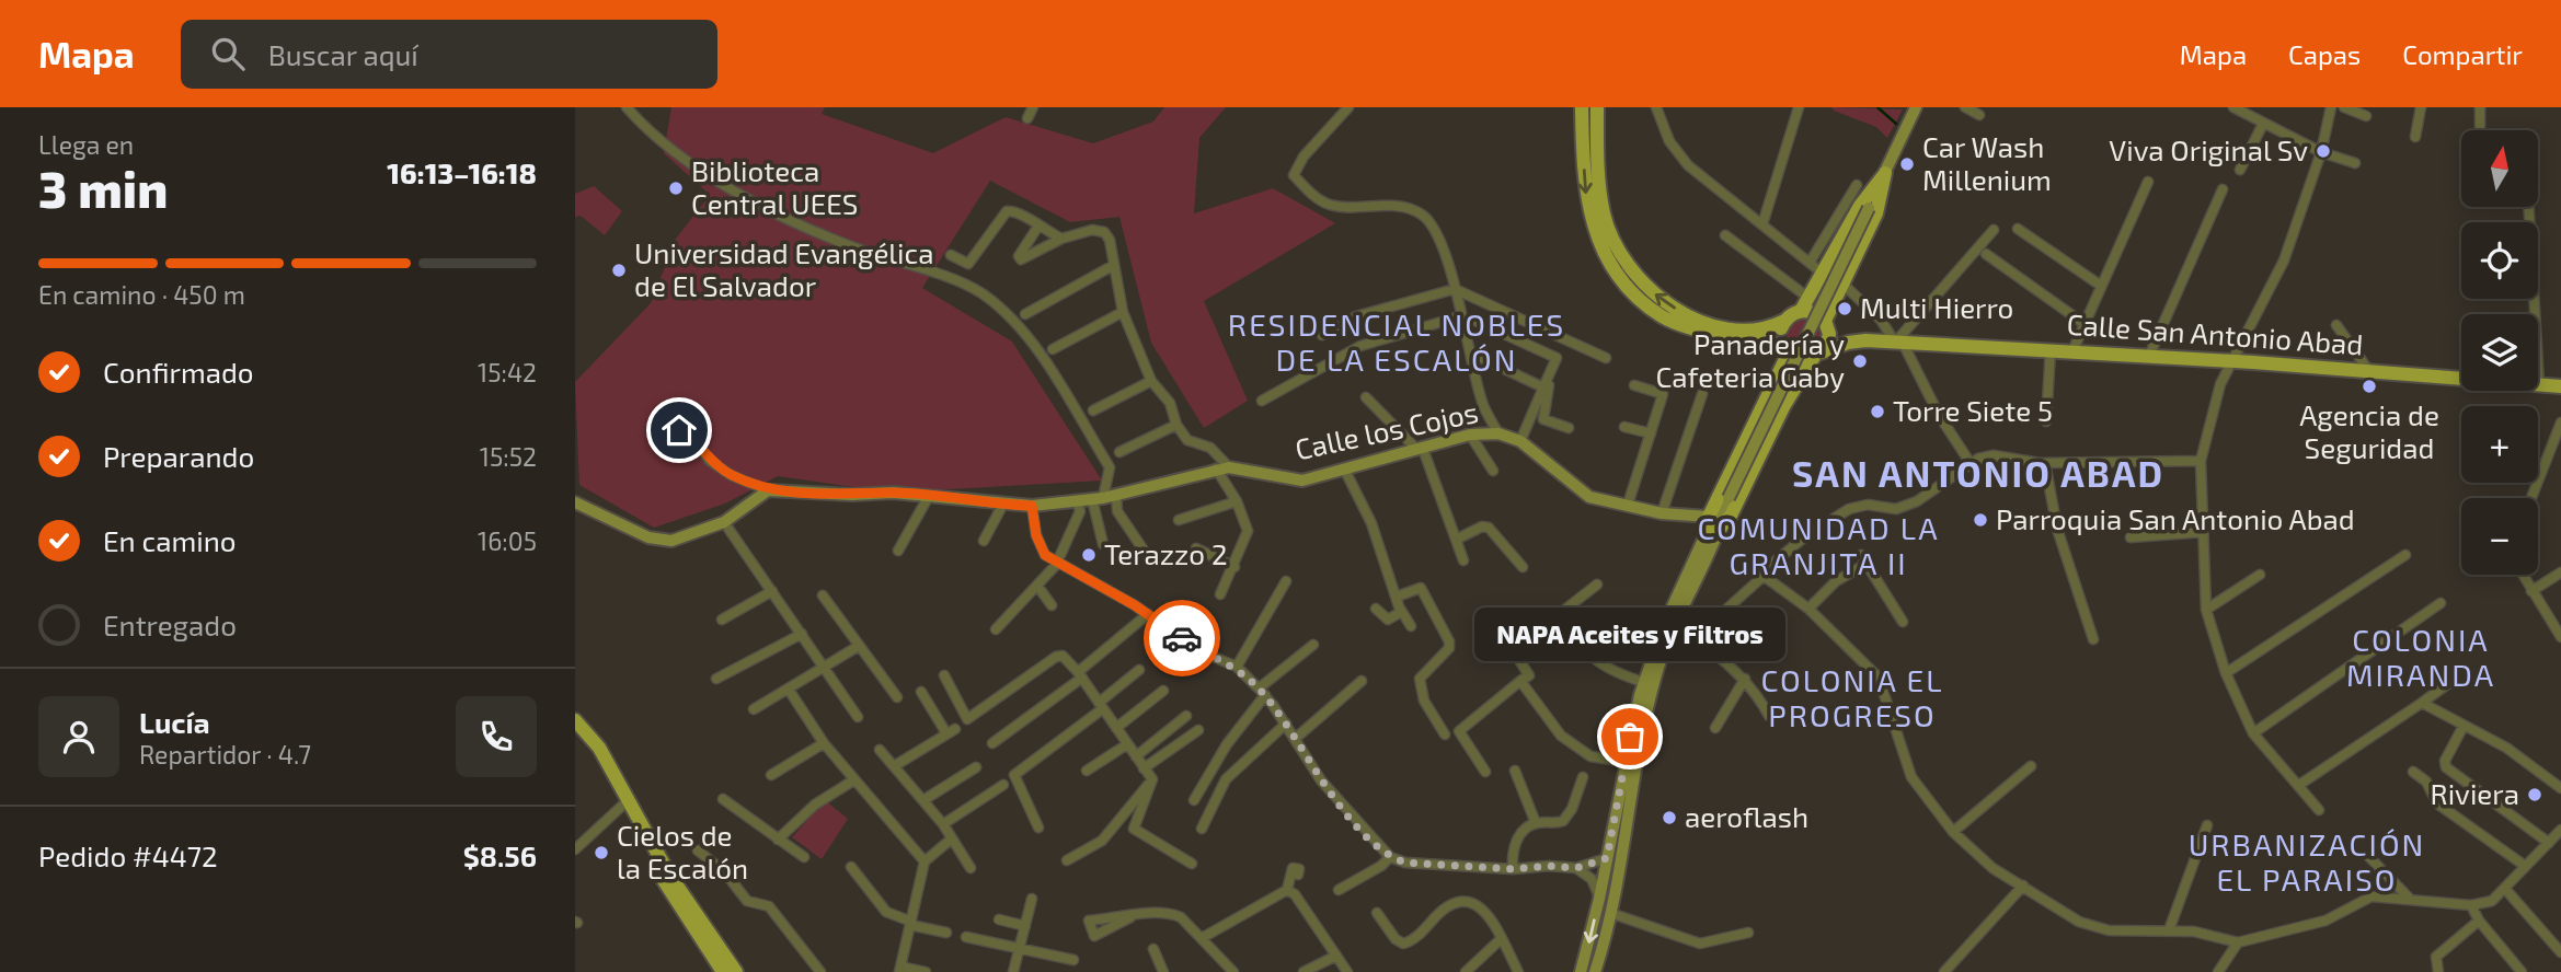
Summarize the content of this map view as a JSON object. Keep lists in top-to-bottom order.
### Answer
{
  "streets": {
    "main road": ["Calle San Antonio Abad", "Calle los Cojos"]
  },
  "districts": [
    "RESIDENCIAL NOBLES DE LA ESCALÓN",
    "SAN ANTONIO ABAD",
    "COMUNIDAD LA GRANJITA II",
    "COLONIA MIRANDA",
    "COLONIA EL PROGRESO",
    "URBANIZACIÓN EL PARAISO"
  ],
  "places": [
    "Viva Original Sv",
    "Car Wash Millenium",
    "Biblioteca Central UEES",
    "Universidad Evangélica de El Salvador",
    "Multi Hierro",
    "Panadería y Cafeteria Gaby",
    "Agencia de Seguridad",
    "Torre Siete 5",
    "Parroquia San Antonio Abad",
    "Terazzo 2",
    "NAPA Aceites y Filtros",
    "Riviera",
    "aeroflash",
    "Cielos de la Escalón"
  ],
  "north": "top",
  "page": {
    "header": "Mapa",
    "search": "Buscar aquí",
    "nav": ["Mapa", "Capas", "Compartir"],
    "heading": ["3 min", "Llega en", "16:13–16:18"],
    "panel": [
      "Lucía",
      "Repartidor · 4.7",
      "Pedido #4472",
      "$8.56"
    ],
    "map_buttons": ["+", "−"],
    "bar": "En camino · 450 m",
    "list": [
      ["Confirmado", "15:42"],
      ["Preparando", "15:52"],
      ["En camino", "16:05"],
      "Entregado"
    ],
    "bubble": "NAPA Aceites y Filtros"
  }
}
